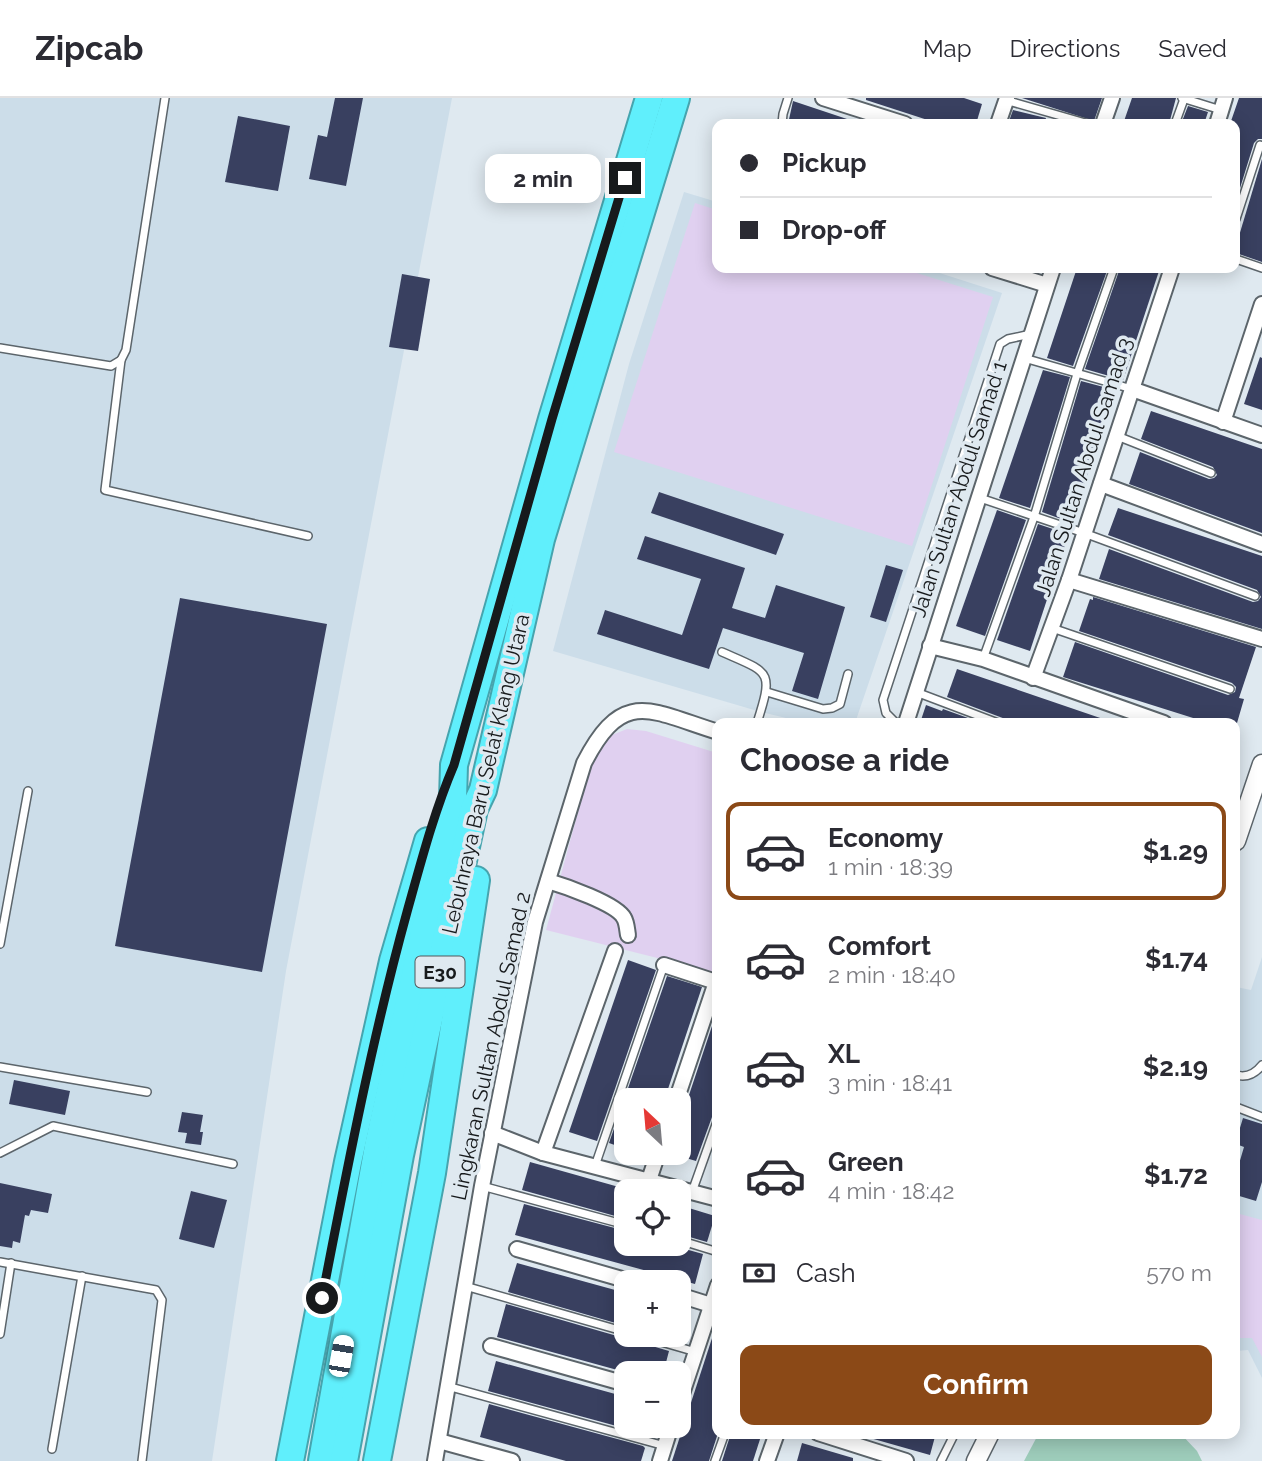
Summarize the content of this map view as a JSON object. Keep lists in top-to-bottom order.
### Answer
{
  "streets": {
    "highway": ["Lebuhraya Baru Selat Klang Utara", "E30"],
    "street": ["Jalan Sultan Abdul Samad 3", "Jalan Sultan Abdul Samad 1", "Lingkaran Sultan Abdul Samad 2"]
  },
  "north": "top left",
  "page": {
    "header": "Zipcab",
    "nav": ["Map", "Directions", "Saved"],
    "banner": ["Pickup", "Drop-off"],
    "bubble": "2 min",
    "heading": "Choose a ride",
    "list": [
      {
        "name": "Economy",
        "note": "1 min · 18:39",
        "value": "$1.29"
      },
      {
        "name": "Comfort",
        "note": "2 min · 18:40",
        "value": "$1.74"
      },
      {
        "name": "XL",
        "note": "3 min · 18:41",
        "value": "$2.19"
      },
      {
        "name": "Green",
        "note": "4 min · 18:42",
        "value": "$1.72"
      }
    ],
    "map_buttons": ["+", "−"],
    "pay": ["Cash", "570 m"],
    "buttons": "Confirm"
  }
}
